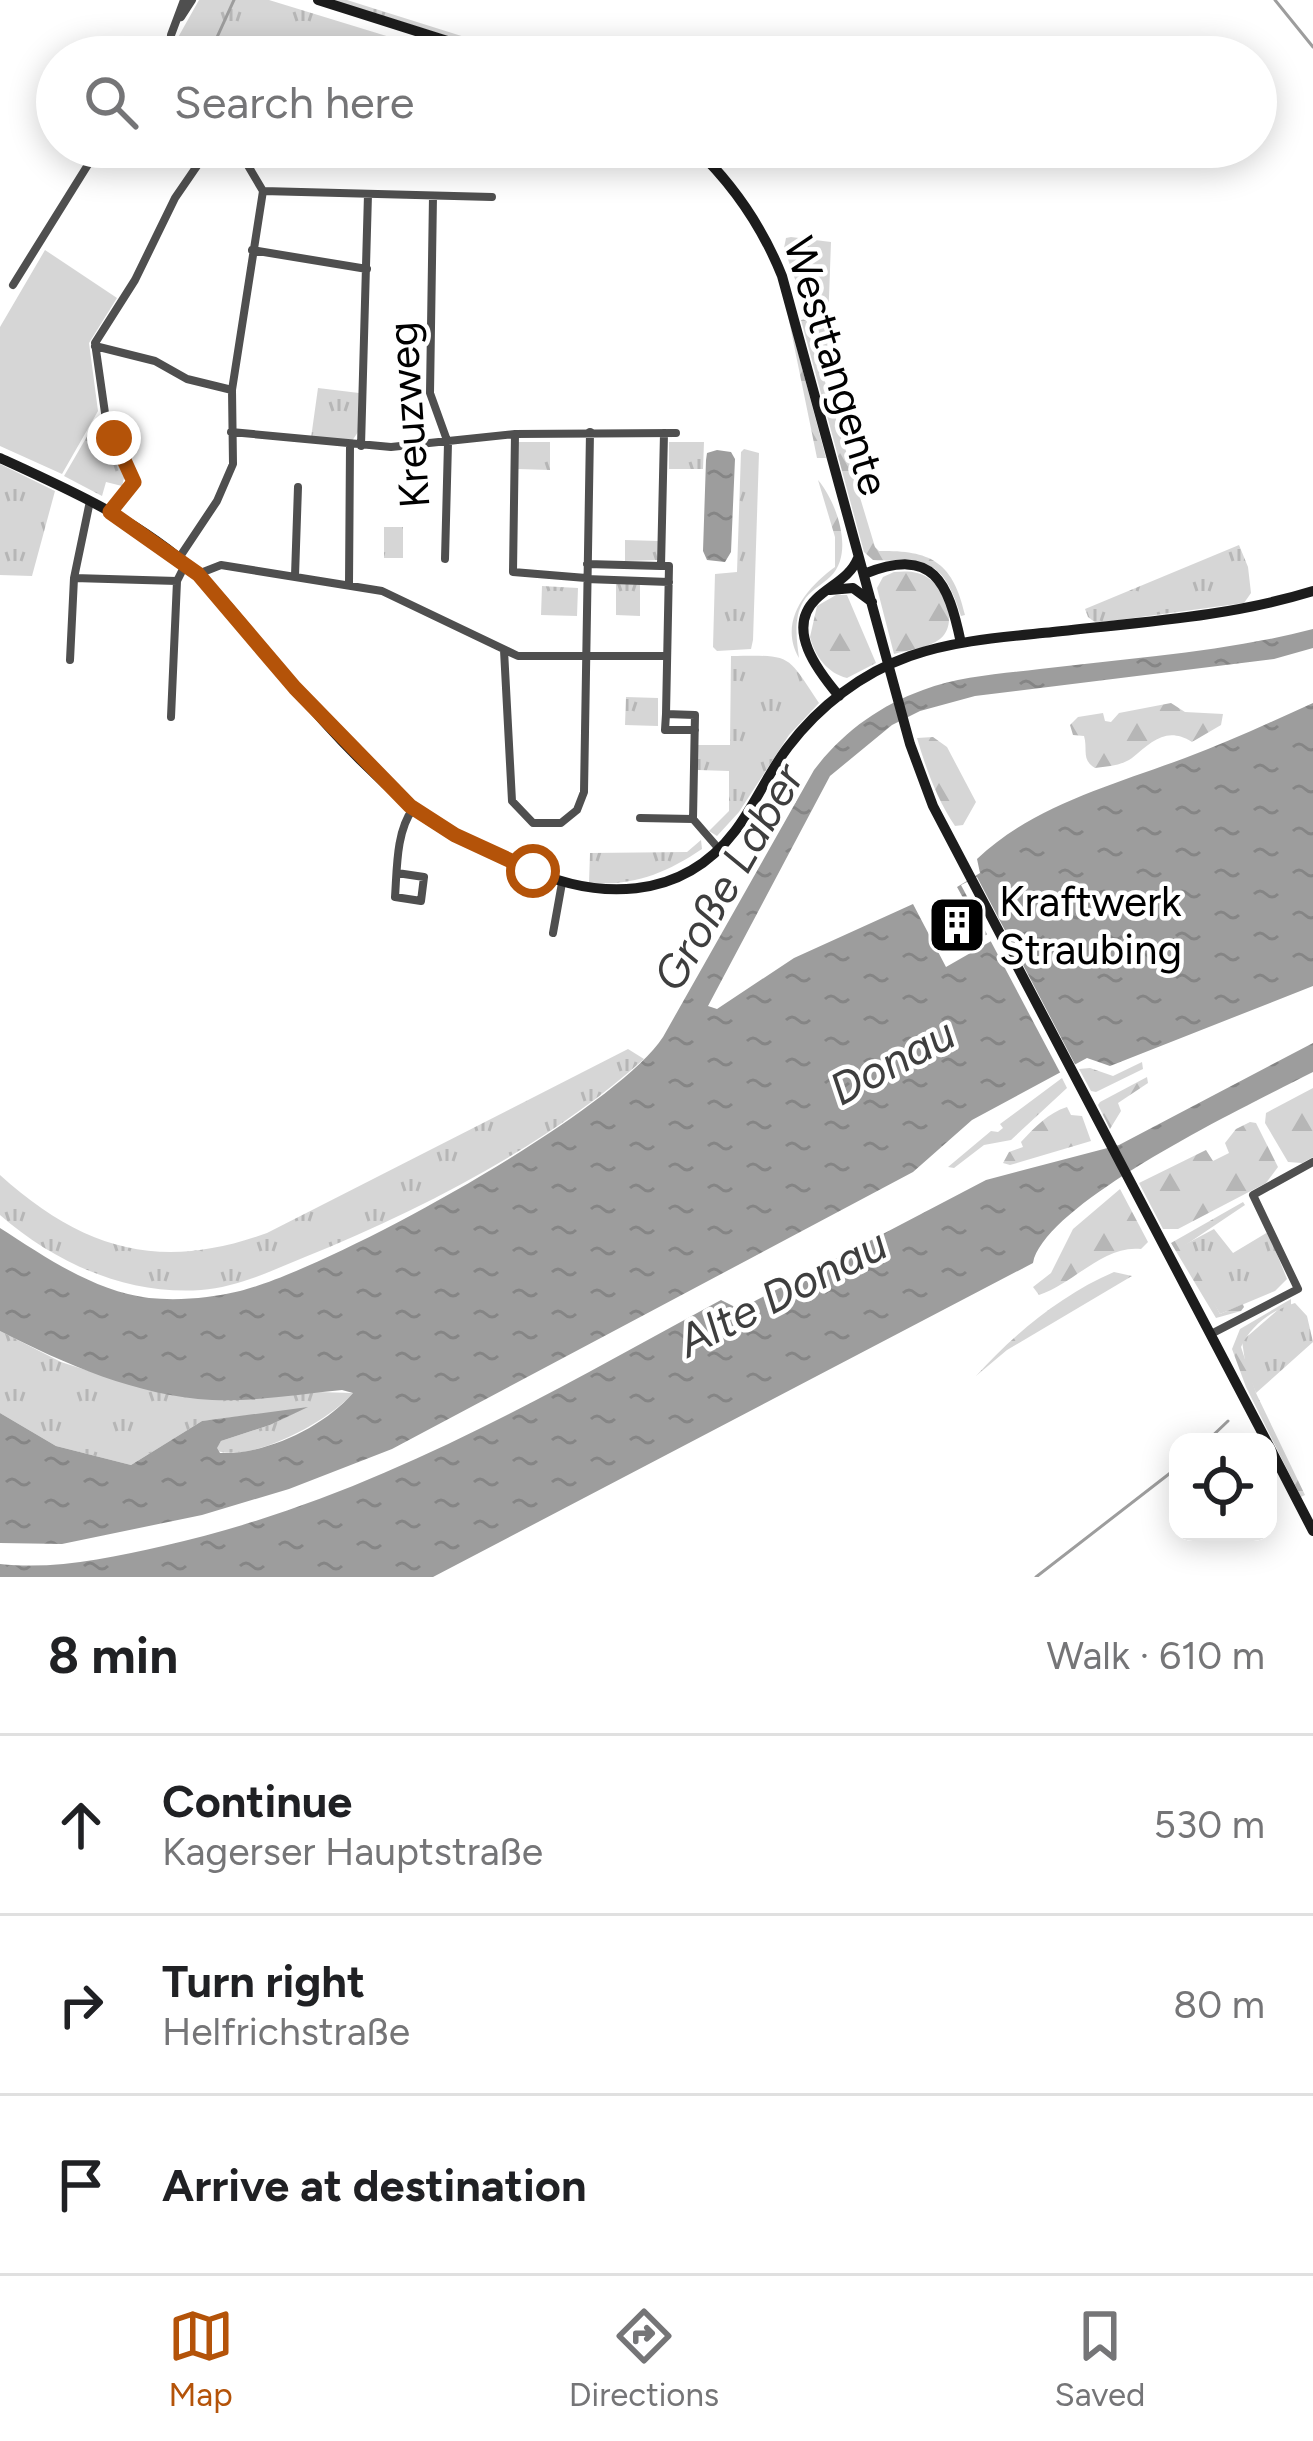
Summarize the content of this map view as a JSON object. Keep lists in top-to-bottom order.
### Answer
{
  "streets": {
    "main road": ["Westtangente"],
    "street": ["Kreuzweg"]
  },
  "water": ["Große Laber", "Donau", "Alte Donau"],
  "places": {
    "building": ["Kraftwerk Straubing"]
  },
  "page": {
    "search": "Search here",
    "heading": ["8 min", "Walk · 610 m"],
    "list": [
      ["Continue", "Kagerser Hauptstraße", "530 m"],
      ["Turn right", "Helfrichstraße", "80 m"],
      "Arrive at destination"
    ],
    "nav": ["Map", "Directions", "Saved"]
  }
}
